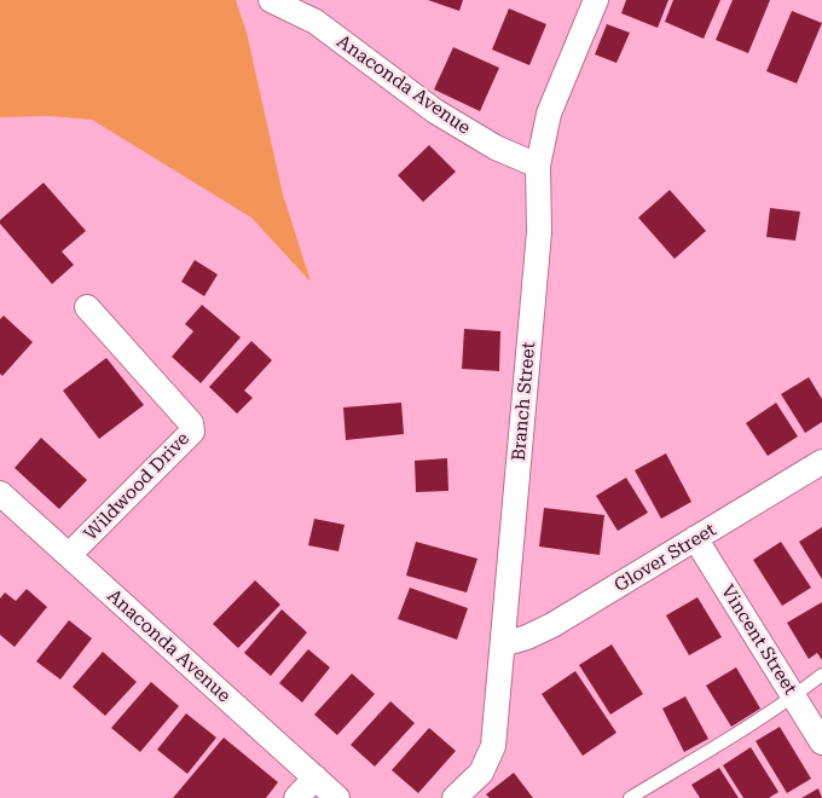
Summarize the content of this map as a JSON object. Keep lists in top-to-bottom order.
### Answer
{
  "streets": {
    "street": [
      "Anaconda Avenue",
      "Branch Street",
      "Wildwood Drive",
      "Glover Street",
      "Vincent Street"
    ]
  },
  "crossings": [
    ["Anaconda Avenue", "Branch Street"],
    ["Anaconda Avenue", "Wildwood Drive"],
    ["Branch Street", "Glover Street"],
    ["Glover Street", "Vincent Street"]
  ]
}
